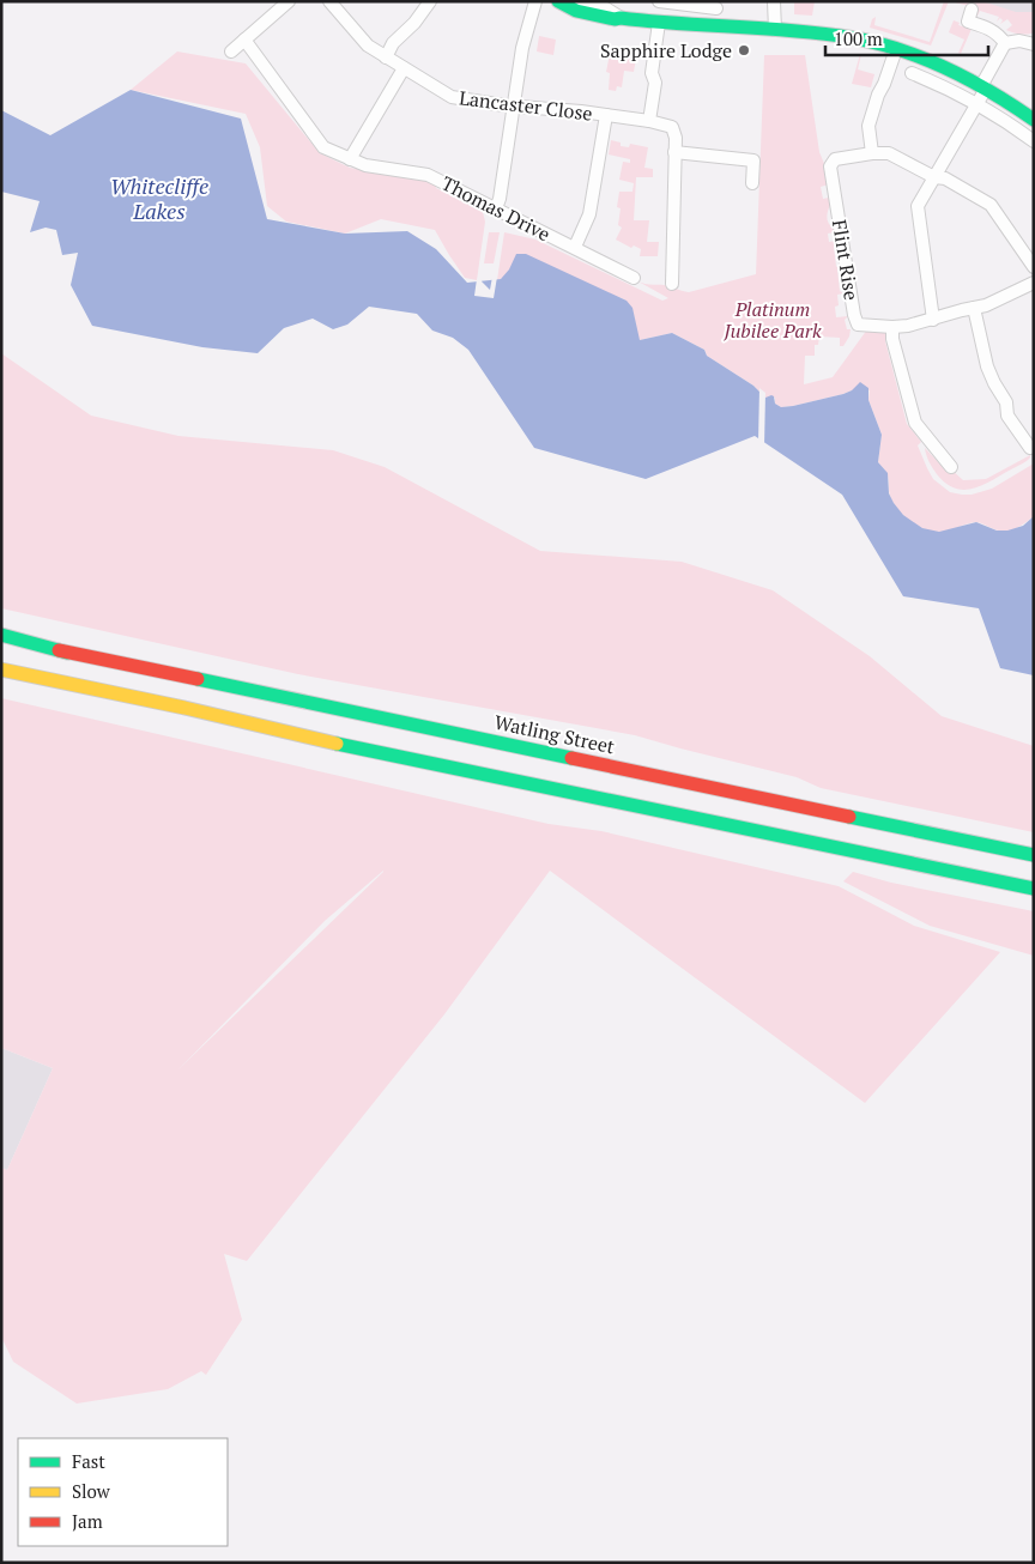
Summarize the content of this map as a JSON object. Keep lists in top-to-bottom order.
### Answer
{
  "streets": {
    "main road": ["Watling Street"],
    "street": ["Lancaster Close", "Thomas Drive", "Flint Rise"]
  },
  "water": ["Whitecliffe Lakes"],
  "parks": ["Platinum Jubilee Park"],
  "places": ["Sapphire Lodge"],
  "legend": ["Fast", "Slow", "Jam"],
  "scale_bar": "100 m"
}
